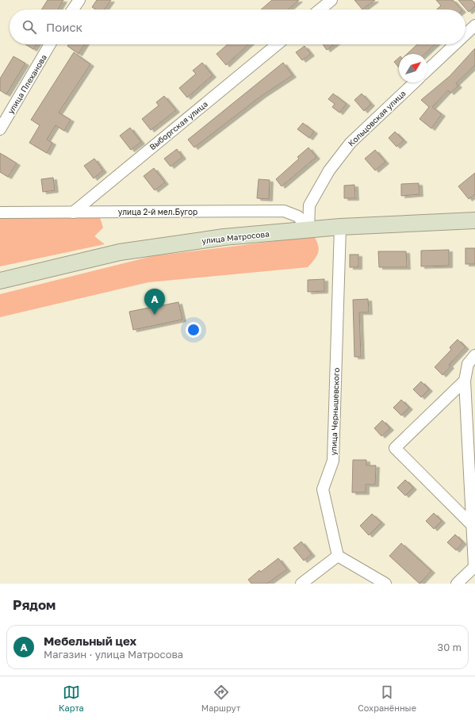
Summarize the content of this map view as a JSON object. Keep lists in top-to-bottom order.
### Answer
{
  "streets": {
    "main road": ["улица Матросова"],
    "street": [
      "улица Плеханова",
      "Кольцовская улица",
      "Выборгская улица",
      "улица 2-й мел.Бугор",
      "улица Чернышевского"
    ]
  },
  "crossings": [
    ["Кольцовская улица", "улица 2-й мел.Бугор"],
    ["Кольцовская улица", "улица Матросова"],
    ["Выборгская улица", "улица 2-й мел.Бугор"],
    ["улица 2-й мел.Бугор", "улица Матросова"],
    ["улица Матросова", "улица Чернышевского"]
  ],
  "north": "top right",
  "page": {
    "search": "Поиск",
    "pins": "A",
    "heading": "Рядом",
    "list": [
      {
        "mark": "A",
        "name": "Мебельный цех",
        "note": "Магазин · улица Матросова",
        "value": "30 m"
      }
    ],
    "nav": ["Карта", "Маршрут", "Сохранённые"]
  }
}
